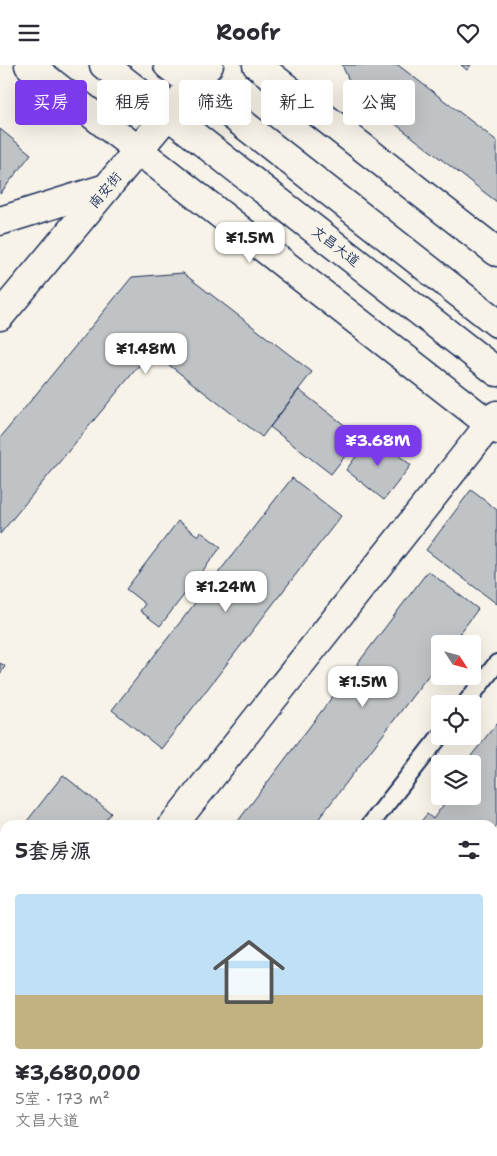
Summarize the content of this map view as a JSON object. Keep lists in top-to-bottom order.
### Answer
{
  "streets": {
    "street": ["南安街", "文昌大道"]
  },
  "north": "bottom right",
  "page": {
    "header": "Roofr",
    "chip": [
      "买房",
      "租房",
      "筛选",
      "新上",
      "公寓"
    ],
    "price": [
      "¥1.5M",
      "¥1.48M",
      "¥3.68M",
      "¥1.24M",
      "¥1.5M"
    ],
    "heading": "5套房源",
    "list": [
      {
        "name": "¥3,680,000",
        "note": "5室 · 173 m² · 文昌大道"
      }
    ]
  }
}
